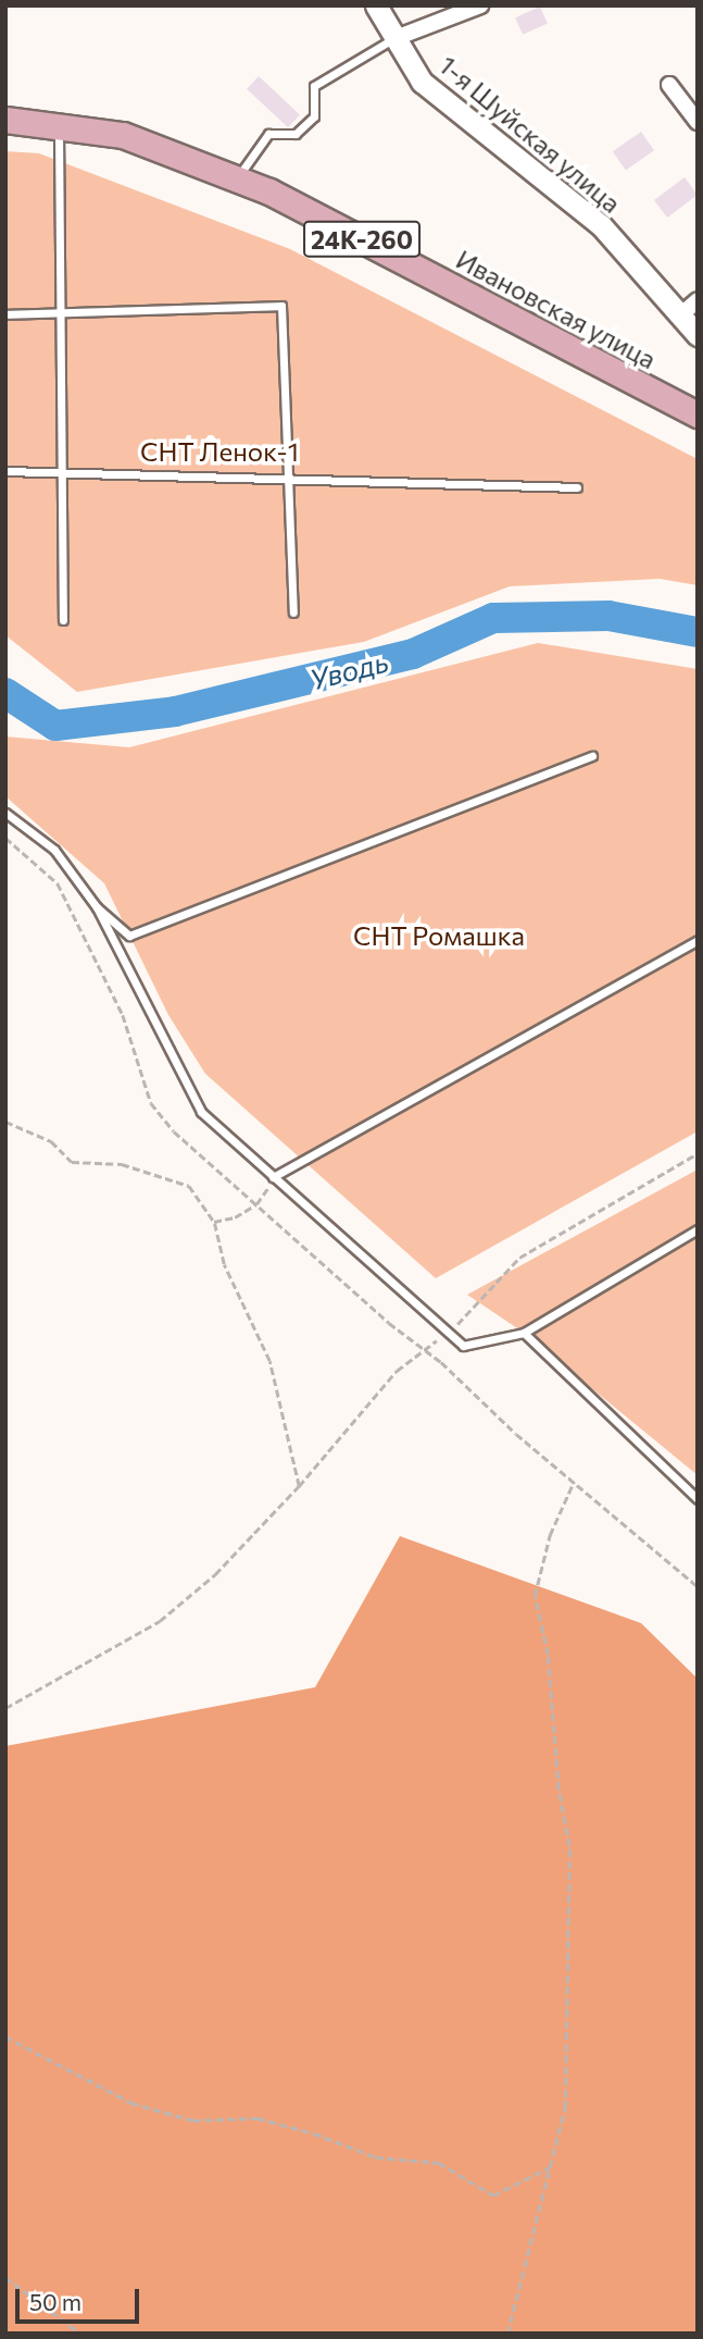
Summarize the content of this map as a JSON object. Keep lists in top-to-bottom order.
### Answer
{
  "streets": {
    "main road": ["24К-260", "Ивановская улица"],
    "street": ["1-я Шуйская улица"]
  },
  "water": ["Уводь"],
  "parks": ["СНТ Ленок-1", "СНТ Ромашка"],
  "scale_bar": "50 m"
}
